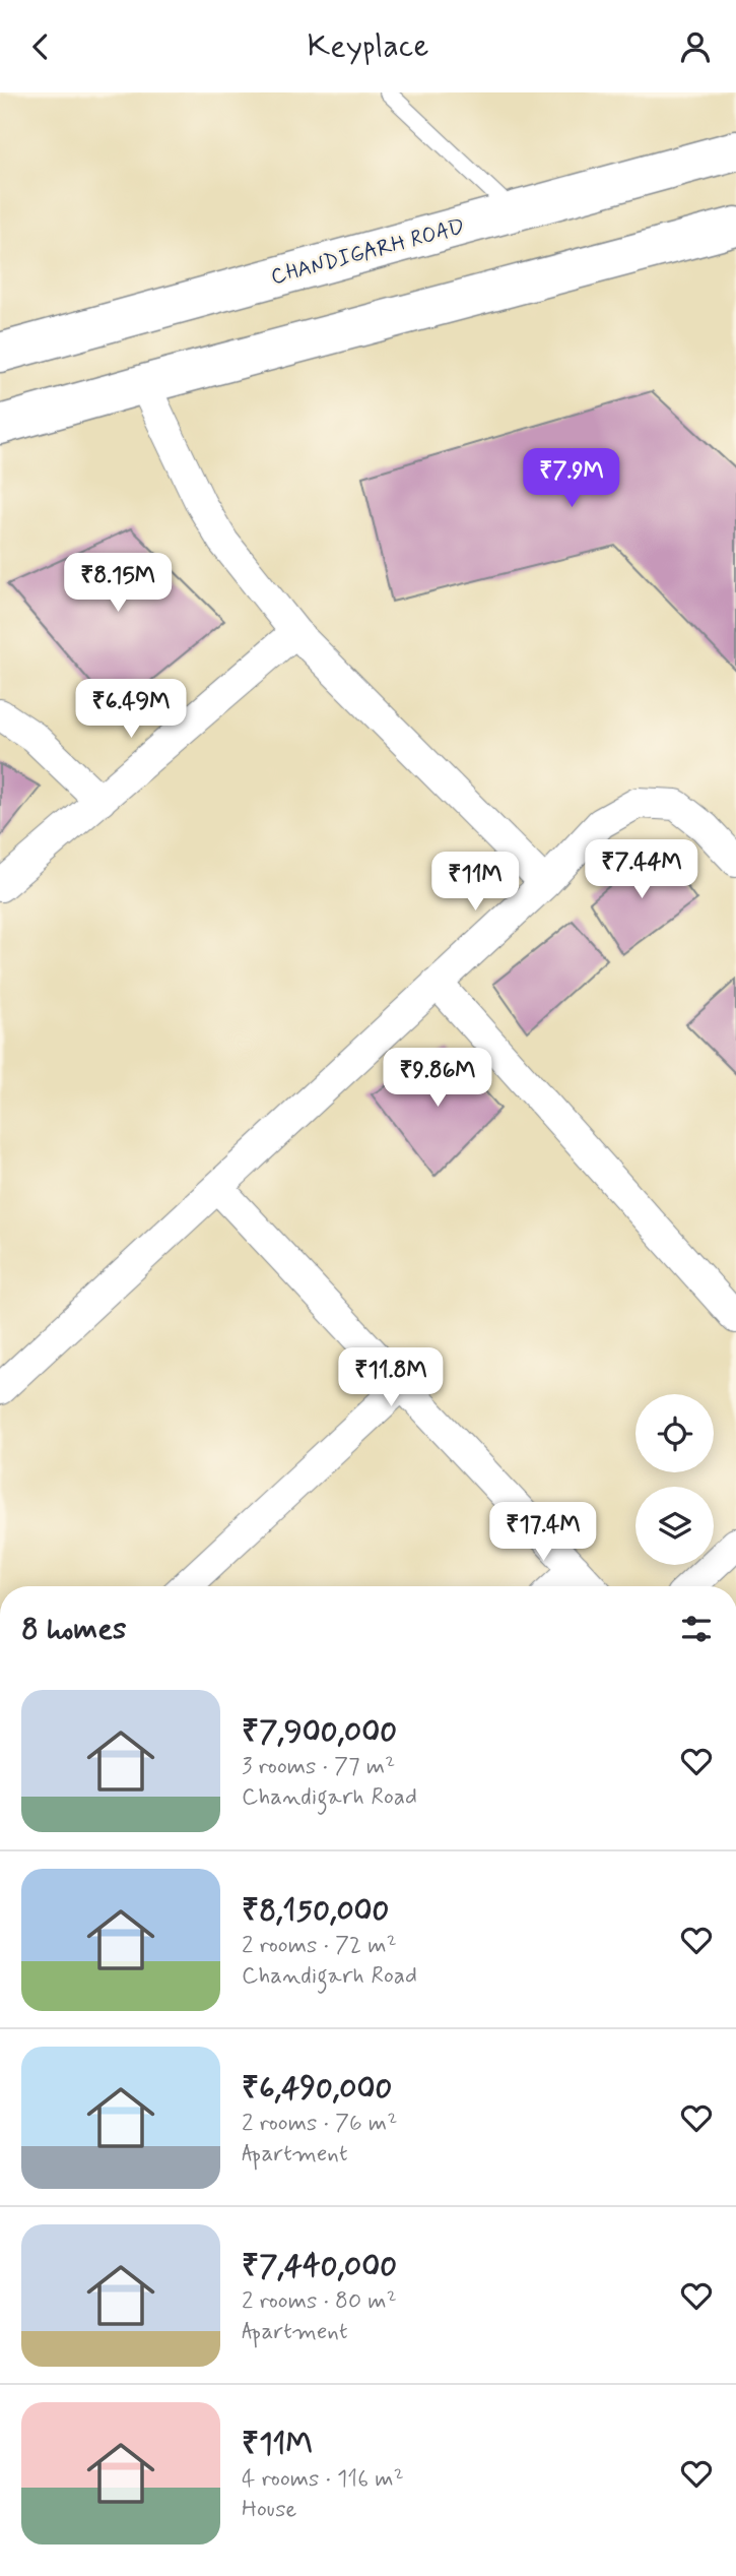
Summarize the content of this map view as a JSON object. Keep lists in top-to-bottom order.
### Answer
{
  "streets": {
    "main road": ["CHANDIGARH ROAD"]
  },
  "page": {
    "header": "Keyplace",
    "price": [
      "₹7.9M",
      "₹8.15M",
      "₹6.49M",
      "₹7.44M",
      "₹11M",
      "₹9.86M",
      "₹11.8M",
      "₹17.4M"
    ],
    "heading": "8 homes",
    "list": [
      {
        "name": "₹7,900,000",
        "note": "3 rooms · 77 m² · Chandigarh Road"
      },
      {
        "name": "₹8,150,000",
        "note": "2 rooms · 72 m² · Chandigarh Road"
      },
      {
        "name": "₹6,490,000",
        "note": "2 rooms · 76 m² · Apartment"
      },
      {
        "name": "₹7,440,000",
        "note": "2 rooms · 80 m² · Apartment"
      },
      {
        "name": "₹11M",
        "note": "4 rooms · 116 m² · House"
      }
    ]
  }
}
